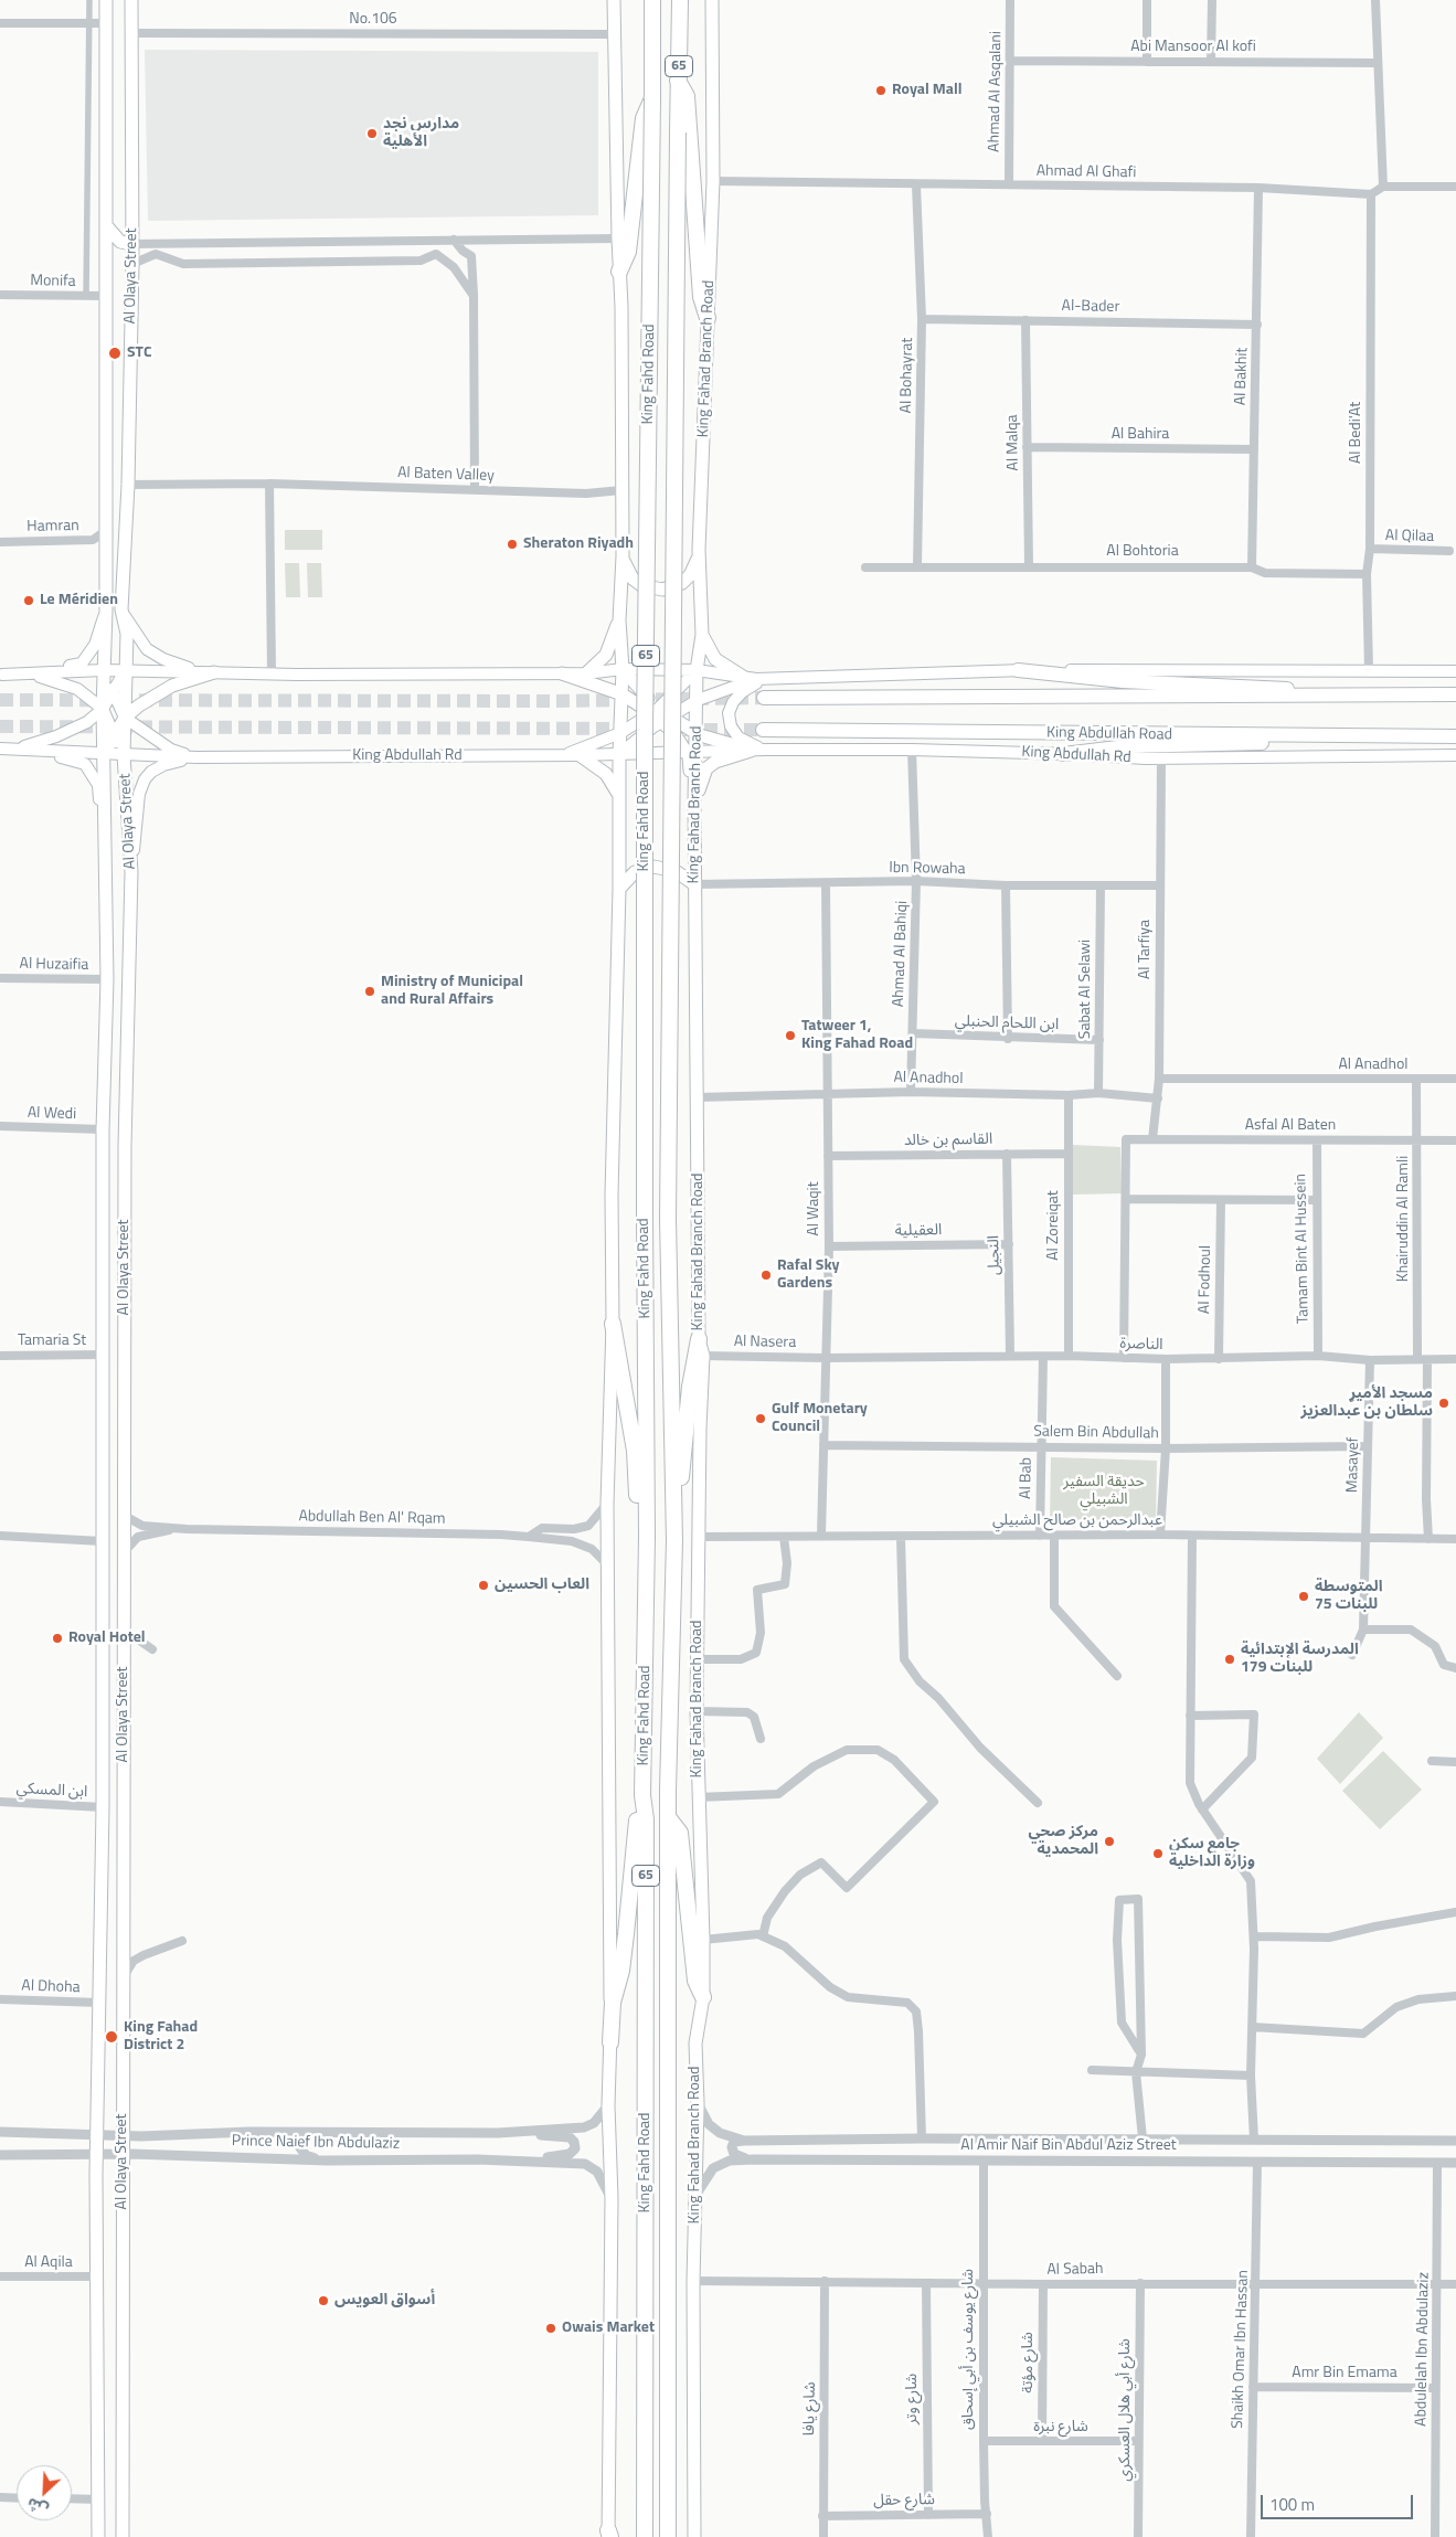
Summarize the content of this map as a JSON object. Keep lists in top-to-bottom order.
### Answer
{
  "streets": {
    "highway": ["65", "King Fahd Road", "King Abdullah Road"],
    "main road": ["Al Olaya Street", "King Fahad Branch Road", "King Abdullah Rd"],
    "street": [
      "No.106",
      "Abi Mansoor Al kofi",
      "Ahmad Al Asqalani",
      "Ahmad Al Ghafi",
      "Monifa",
      "Al-Bader",
      "Al Bohayrat",
      "Al Bakhit",
      "Al Bedi'At",
      "Al Bahira",
      "Al Malqa",
      "Al Baten Valley",
      "Hamran",
      "Al Qilaa",
      "Al Bohtoria",
      "Ibn Rowaha",
      "Al Tarfiya",
      "Ahmad Al Bahiqi",
      "Al Huzaifia",
      "Sabat Al Selawi",
      "ابن اللحام الحنبلي",
      "Al Anadhol",
      "Al Wedi",
      "Asfal Al Baten",
      "القاسم بن خالد",
      "Al Waqit",
      "Khairuddin Al Ramli",
      "Al Zoreiqat",
      "العقيلية",
      "Tamam Bint Al Hussein",
      "النجيل",
      "Al Fodhoul",
      "Tamaria St",
      "Al Nasera",
      "الناصرة",
      "Salem Bin Abdullah",
      "Masayef",
      "Al Bab",
      "Abdullah Ben Al' Rqam",
      "عبدالرحمن بن صالح الشبيلي",
      "ابن المسكي",
      "Al Dhoha",
      "Prince Naief Ibn Abdulaziz",
      "Al Amir Naif Bin Abdul Aziz Street",
      "Al Aqila",
      "Al Sabah",
      "شارع يوسف بن أبي إسحاق",
      "Shaikh Omar Ibn Hassan",
      "Abdulelah Ibn Abdulaziz",
      "شارع مؤتة",
      "Amr Bin Emama",
      "شارع وتر",
      "شارع يافا",
      "شارع أبي هلال العسكري",
      "شارع نبرة",
      "شارع حقل"
    ]
  },
  "crossings": [
    ["No.106", "Al Olaya Street"],
    ["Abi Mansoor Al kofi", "Ahmad Al Asqalani"],
    ["Ahmad Al Asqalani", "Ahmad Al Ghafi"],
    ["Ahmad Al Ghafi", "King Fahad Branch Road"],
    ["Ahmad Al Ghafi", "Al Bohayrat"],
    ["Ahmad Al Ghafi", "Al Bakhit"],
    ["Ahmad Al Ghafi", "Al Bedi'At"],
    ["Al Olaya Street", "Monifa"],
    ["Al Olaya Street", "Al Baten Valley"],
    ["Al Olaya Street", "Hamran"],
    ["Al Olaya Street", "Al Huzaifia"],
    ["Al Olaya Street", "Al Wedi"],
    ["Al Olaya Street", "Tamaria St"],
    ["Al Olaya Street", "Abdullah Ben Al' Rqam"],
    ["Al Olaya Street", "ابن المسكي"],
    ["Al Olaya Street", "Al Dhoha"],
    ["Al Olaya Street", "Prince Naief Ibn Abdulaziz"],
    ["Al Olaya Street", "Al Aqila"],
    ["Al-Bader", "Al Bohayrat"],
    ["Al-Bader", "Al Bakhit"],
    ["Al-Bader", "Al Malqa"],
    ["King Fahad Branch Road", "King Abdullah Rd"],
    ["King Fahad Branch Road", "Ibn Rowaha"],
    ["King Fahad Branch Road", "Al Anadhol"],
    ["King Fahad Branch Road", "Al Nasera"],
    ["King Fahad Branch Road", "عبدالرحمن بن صالح الشبيلي"],
    ["King Fahad Branch Road", "Al Amir Naif Bin Abdul Aziz Street"],
    ["King Fahad Branch Road", "Al Sabah"],
    ["Al Bohayrat", "Al Bohtoria"],
    ["Al Bakhit", "Al Bahira"],
    ["Al Bakhit", "Al Bohtoria"],
    ["Al Bedi'At", "Al Qilaa"],
    ["Al Bedi'At", "Al Bohtoria"],
    ["Al Bahira", "Al Malqa"],
    ["Al Malqa", "Al Bohtoria"],
    ["King Abdullah Rd", "Al Tarfiya"],
    ["King Abdullah Rd", "Ahmad Al Bahiqi"],
    ["Ibn Rowaha", "Al Tarfiya"],
    ["Ibn Rowaha", "Ahmad Al Bahiqi"],
    ["Ibn Rowaha", "Sabat Al Selawi"],
    ["Ibn Rowaha", "Al Waqit"],
    ["Al Tarfiya", "Al Anadhol"],
    ["Al Tarfiya", "Asfal Al Baten"],
    ["Ahmad Al Bahiqi", "ابن اللحام الحنبلي"],
    ["Ahmad Al Bahiqi", "Al Anadhol"],
    ["Sabat Al Selawi", "ابن اللحام الحنبلي"],
    ["Sabat Al Selawi", "Al Anadhol"],
    ["Al Anadhol", "Al Waqit"],
    ["Al Anadhol", "Khairuddin Al Ramli"],
    ["Al Anadhol", "Al Zoreiqat"],
    ["Asfal Al Baten", "Khairuddin Al Ramli"],
    ["Asfal Al Baten", "Tamam Bint Al Hussein"],
    ["القاسم بن خالد", "Al Waqit"],
    ["القاسم بن خالد", "Al Zoreiqat"],
    ["القاسم بن خالد", "النجيل"],
    ["Al Waqit", "العقيلية"],
    ["Al Waqit", "Al Nasera"],
    ["Al Waqit", "الناصرة"],
    ["Al Waqit", "Salem Bin Abdullah"],
    ["Al Waqit", "عبدالرحمن بن صالح الشبيلي"],
    ["Khairuddin Al Ramli", "الناصرة"],
    ["Al Zoreiqat", "الناصرة"],
    ["العقيلية", "النجيل"],
    ["Tamam Bint Al Hussein", "الناصرة"],
    ["النجيل", "الناصرة"],
    ["Al Fodhoul", "الناصرة"],
    ["Al Nasera", "الناصرة"],
    ["الناصرة", "Masayef"],
    ["الناصرة", "Al Bab"],
    ["Salem Bin Abdullah", "Masayef"],
    ["Salem Bin Abdullah", "Al Bab"],
    ["Masayef", "عبدالرحمن بن صالح الشبيلي"],
    ["Al Bab", "عبدالرحمن بن صالح الشبيلي"],
    ["Al Amir Naif Bin Abdul Aziz Street", "شارع يوسف بن أبي إسحاق"],
    ["Al Amir Naif Bin Abdul Aziz Street", "Shaikh Omar Ibn Hassan"],
    ["Al Amir Naif Bin Abdul Aziz Street", "Abdulelah Ibn Abdulaziz"],
    ["Al Sabah", "شارع يوسف بن أبي إسحاق"],
    ["Al Sabah", "Shaikh Omar Ibn Hassan"],
    ["Al Sabah", "Abdulelah Ibn Abdulaziz"],
    ["Al Sabah", "شارع مؤتة"],
    ["Al Sabah", "شارع وتر"],
    ["Al Sabah", "شارع يافا"],
    ["Al Sabah", "شارع أبي هلال العسكري"],
    ["شارع يوسف بن أبي إسحاق", "شارع نبرة"],
    ["شارع يوسف بن أبي إسحاق", "شارع حقل"],
    ["Shaikh Omar Ibn Hassan", "Amr Bin Emama"],
    ["Abdulelah Ibn Abdulaziz", "Amr Bin Emama"],
    ["شارع مؤتة", "شارع نبرة"],
    ["شارع وتر", "شارع حقل"],
    ["شارع يافا", "شارع حقل"],
    ["شارع أبي هلال العسكري", "شارع نبرة"]
  ],
  "parks": ["حديقة السفير الشبيلي"],
  "places": [
    "Royal Mall",
    "مدارس نجد الأهلية",
    "STC",
    "Sheraton Riyadh",
    "Le Méridien",
    "Ministry of Municipal and Rural Affairs",
    "Tatweer 1, King Fahad Road",
    "Rafal Sky Gardens",
    "ٍمسجد الأمير سلطان بن عبدالعزيز",
    "Gulf Monetary Council",
    "العاب الحسين",
    "المتوسطة 75 للبنات",
    "Royal Hotel",
    "المدرسة الإبتدائية 179 للبنات",
    "مركز صحي المحمدية",
    "جامع سكن وزارة الداخلية",
    "King Fahad District 2",
    "أسواق العويس",
    "Owais Market"
  ],
  "scale_bar": "100 m",
  "north": "bottom left"
}
